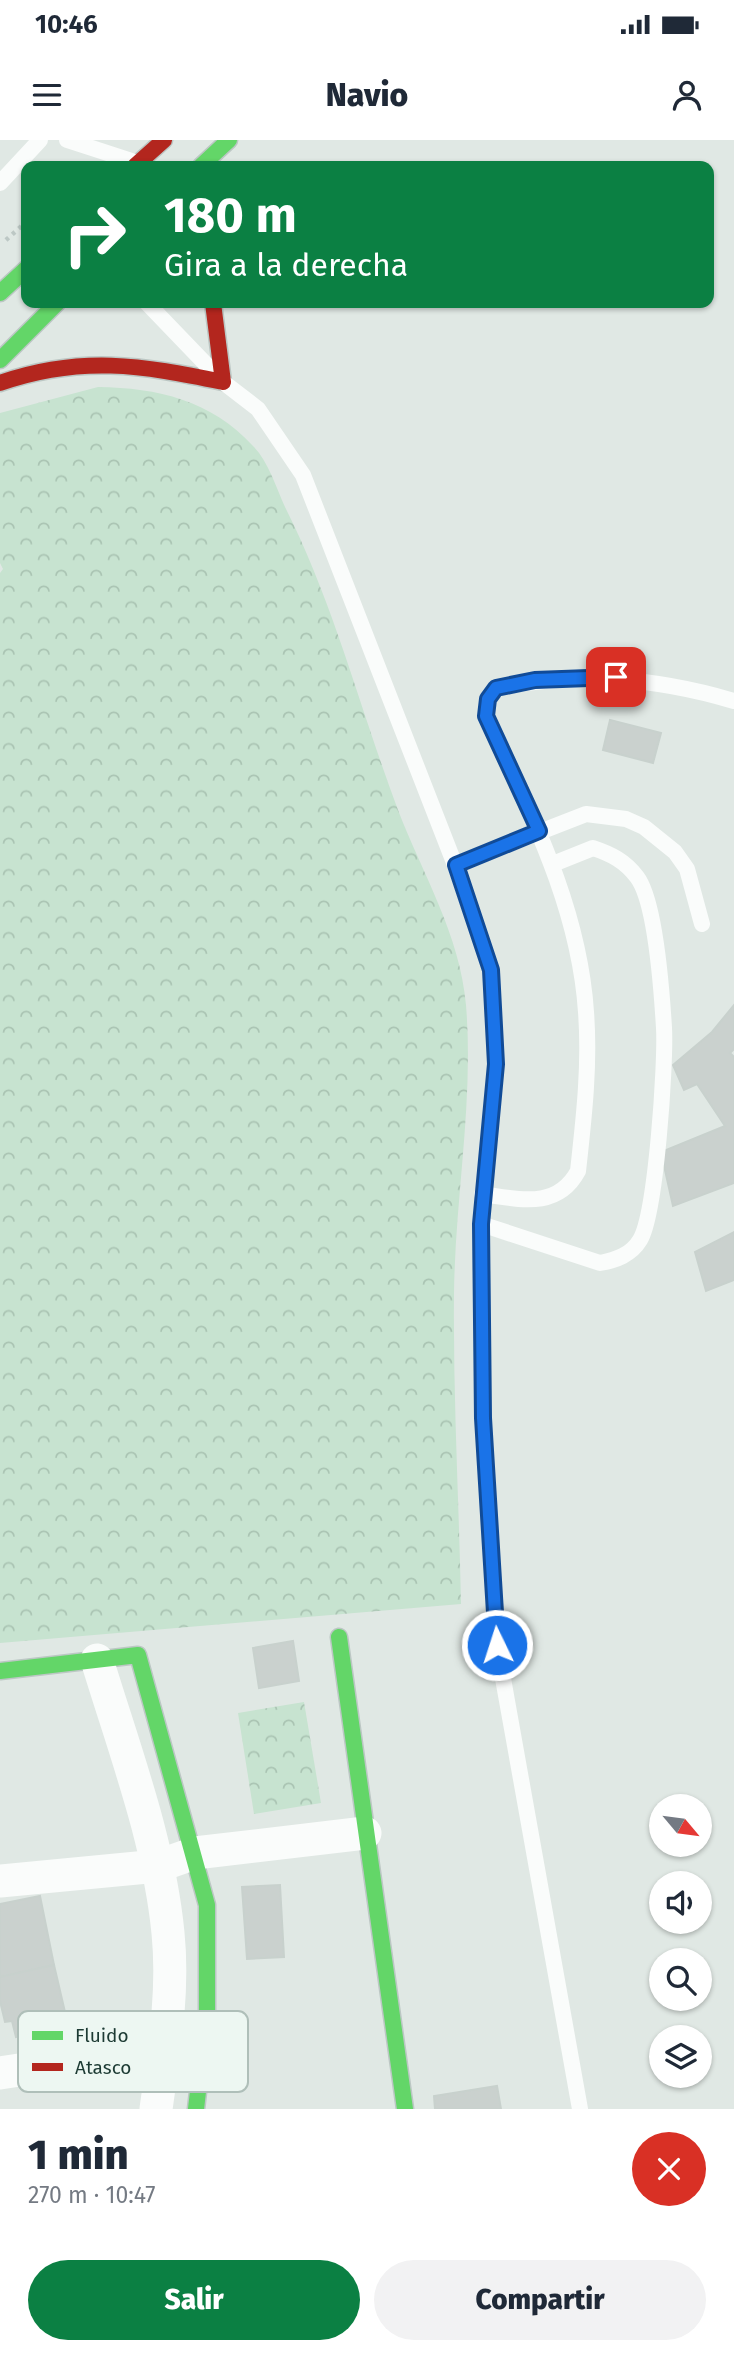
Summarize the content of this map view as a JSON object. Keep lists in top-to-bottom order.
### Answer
{
  "legend": ["Fluido", "Atasco"],
  "north": "bottom right",
  "page": {
    "status": "10:46",
    "header": "Navio",
    "turn": ["180 m", "Gira a la derecha"],
    "heading": ["1 min", "270 m · 10:47"],
    "buttons": ["Salir", "Compartir"]
  }
}
